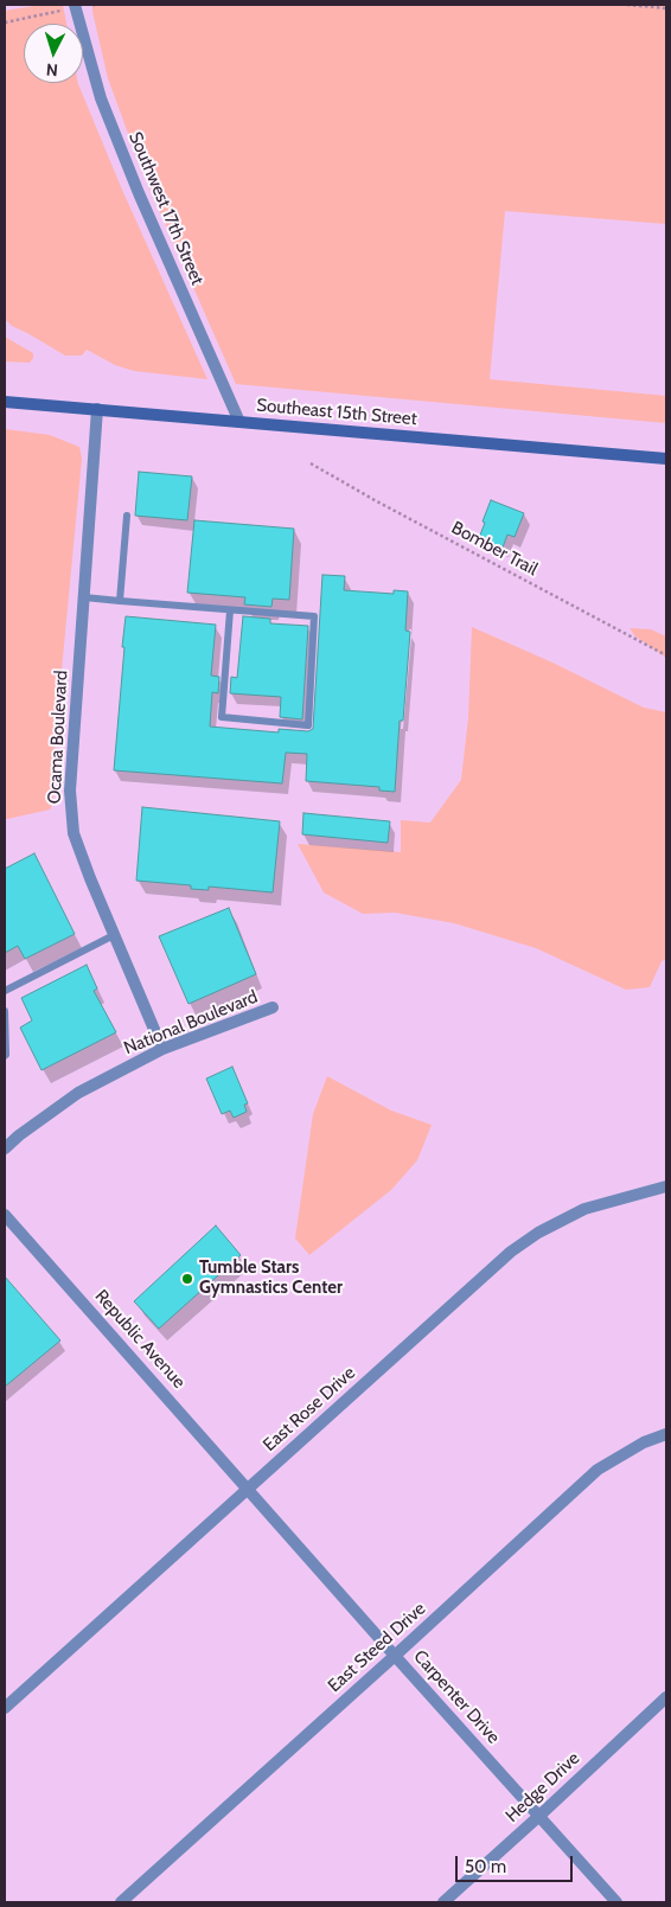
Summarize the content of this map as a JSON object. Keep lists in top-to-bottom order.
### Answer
{
  "streets": {
    "main road": ["Southeast 15th Street"],
    "street": [
      "Southwest 17th Street",
      "Ocama Boulevard",
      "National Boulevard",
      "Republic Avenue",
      "East Rose Drive",
      "East Steed Drive",
      "Carpenter Drive",
      "Hedge Drive"
    ],
    "path": ["Bomber Trail"]
  },
  "crossings": [
    ["Southwest 17th Street", "Southeast 15th Street"],
    ["Southeast 15th Street", "Ocama Boulevard"],
    ["Ocama Boulevard", "National Boulevard"],
    ["Republic Avenue", "East Rose Drive"],
    ["Republic Avenue", "Carpenter Drive"],
    ["East Rose Drive", "Carpenter Drive"],
    ["East Steed Drive", "Carpenter Drive"],
    ["Carpenter Drive", "Hedge Drive"]
  ],
  "places": ["Tumble Stars Gymnastics Center"],
  "scale_bar": "50 m",
  "north": "bottom"
}
